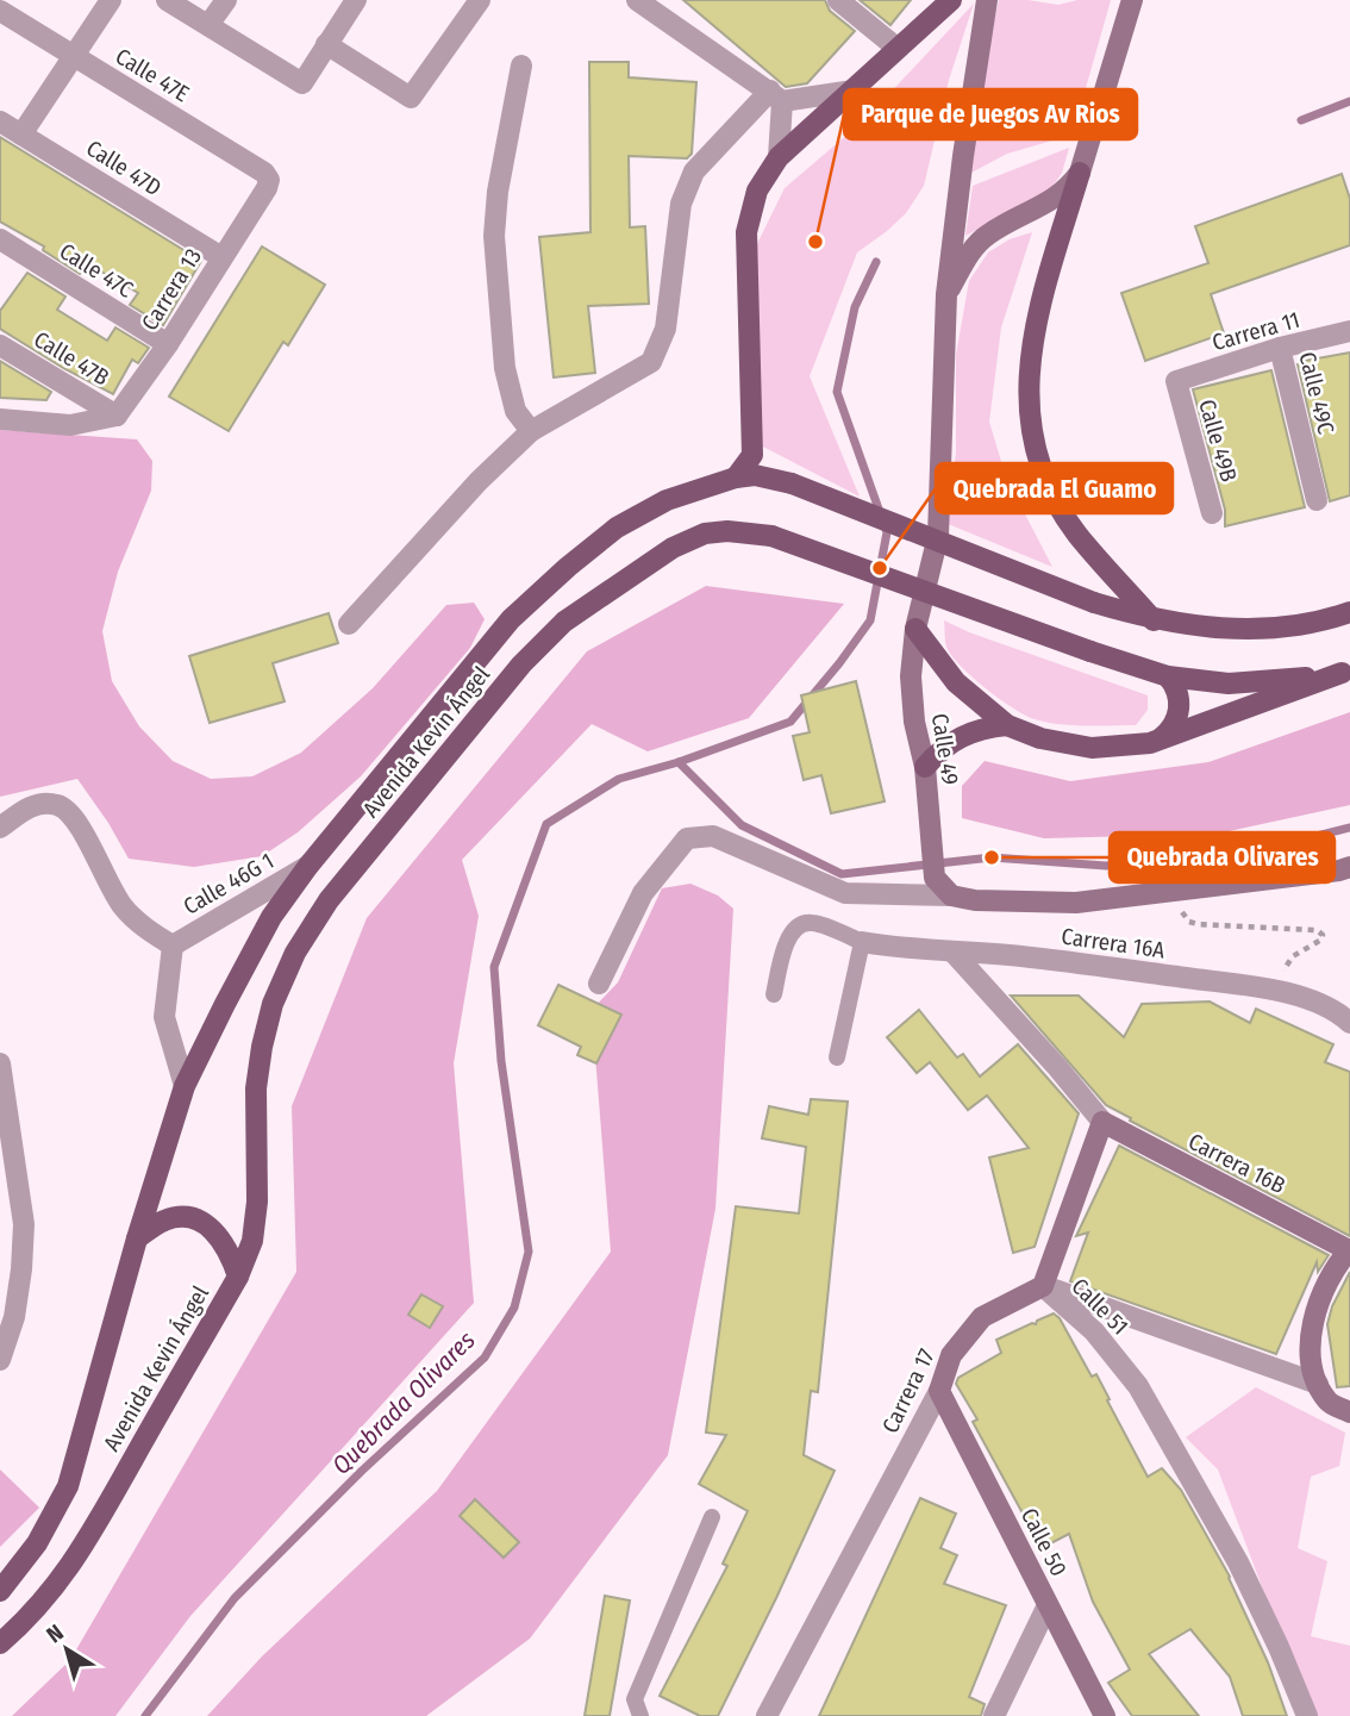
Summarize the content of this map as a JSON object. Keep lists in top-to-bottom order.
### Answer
{
  "streets": {
    "main road": [
      "Avenida Kevin Ángel",
      "Calle 49",
      "Carrera 16B",
      "Calle 51",
      "Carrera 17",
      "Calle 50"
    ],
    "street": [
      "Calle 47E",
      "Calle 47D",
      "Calle 47C",
      "Carrera 13",
      "Carrera 11",
      "Calle 47B",
      "Calle 49C",
      "Calle 49B",
      "Calle 46G 1",
      "Carrera 16A"
    ]
  },
  "crossings": [
    ["Calle 47E", "Carrera 13"],
    ["Calle 47D", "Carrera 13"],
    ["Calle 47C", "Carrera 13"],
    ["Carrera 13", "Calle 47B"],
    ["Carrera 11", "Calle 49C"],
    ["Carrera 11", "Calle 49B"],
    ["Avenida Kevin Ángel", "Calle 46G 1"],
    ["Carrera 16B", "Calle 51"],
    ["Calle 51", "Carrera 17"],
    ["Carrera 17", "Calle 50"]
  ],
  "water": ["Quebrada Olivares"],
  "places": ["Parque de Juegos Av Rios", "Quebrada El Guamo", "Quebrada Olivares"],
  "north": "top left"
}
